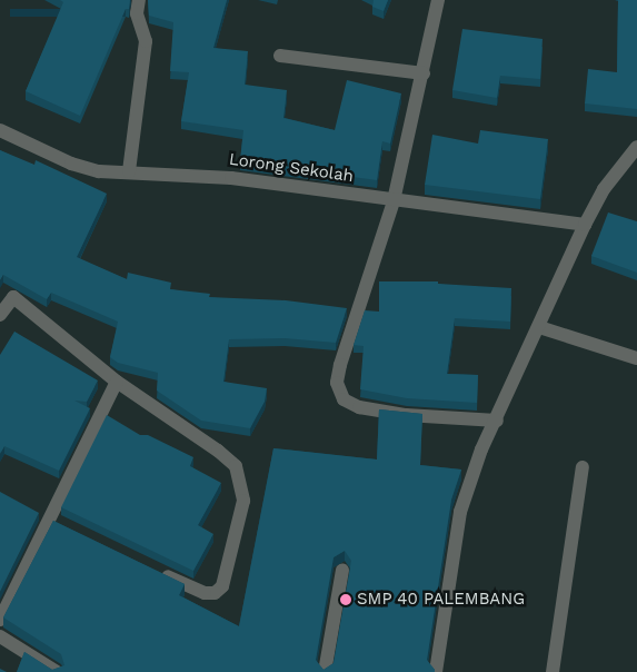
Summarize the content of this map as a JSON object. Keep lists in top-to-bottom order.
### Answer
{
  "streets": {
    "street": ["Lorong Sekolah"]
  },
  "places": ["SMP 40 PALEMBANG"]
}
